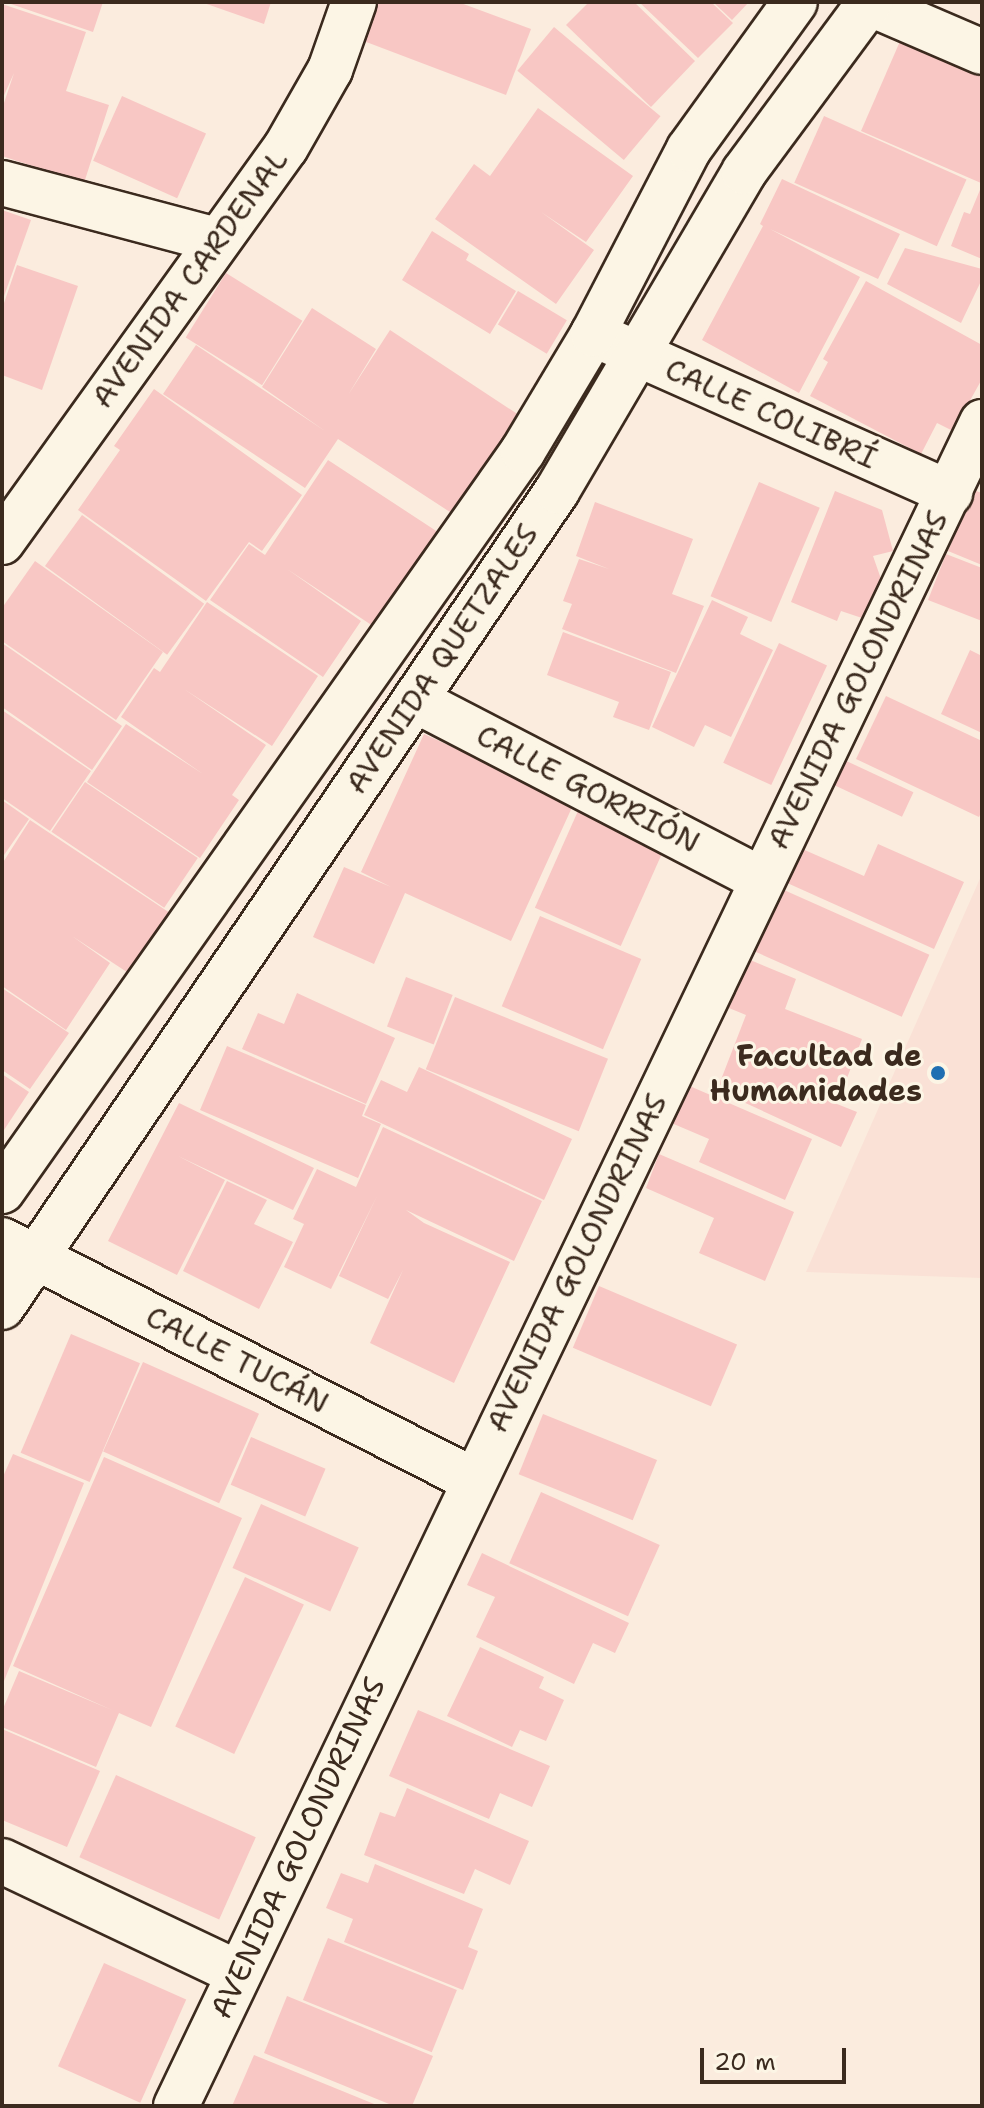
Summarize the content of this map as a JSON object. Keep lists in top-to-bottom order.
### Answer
{
  "streets": {
    "street": [
      "AVENIDA CARDENAL",
      "CALLE COLIBRÍ",
      "AVENIDA QUETZALES",
      "AVENIDA GOLONDRINAS",
      "CALLE GORRIÓN",
      "CALLE TUCÁN"
    ]
  },
  "crossings": [
    ["CALLE COLIBRÍ", "AVENIDA QUETZALES"],
    ["CALLE COLIBRÍ", "AVENIDA GOLONDRINAS"],
    ["AVENIDA QUETZALES", "CALLE GORRIÓN"],
    ["AVENIDA QUETZALES", "CALLE TUCÁN"],
    ["AVENIDA GOLONDRINAS", "CALLE GORRIÓN"],
    ["AVENIDA GOLONDRINAS", "CALLE TUCÁN"]
  ],
  "places": ["Facultad de Humanidades"],
  "scale_bar": "20 m"
}
